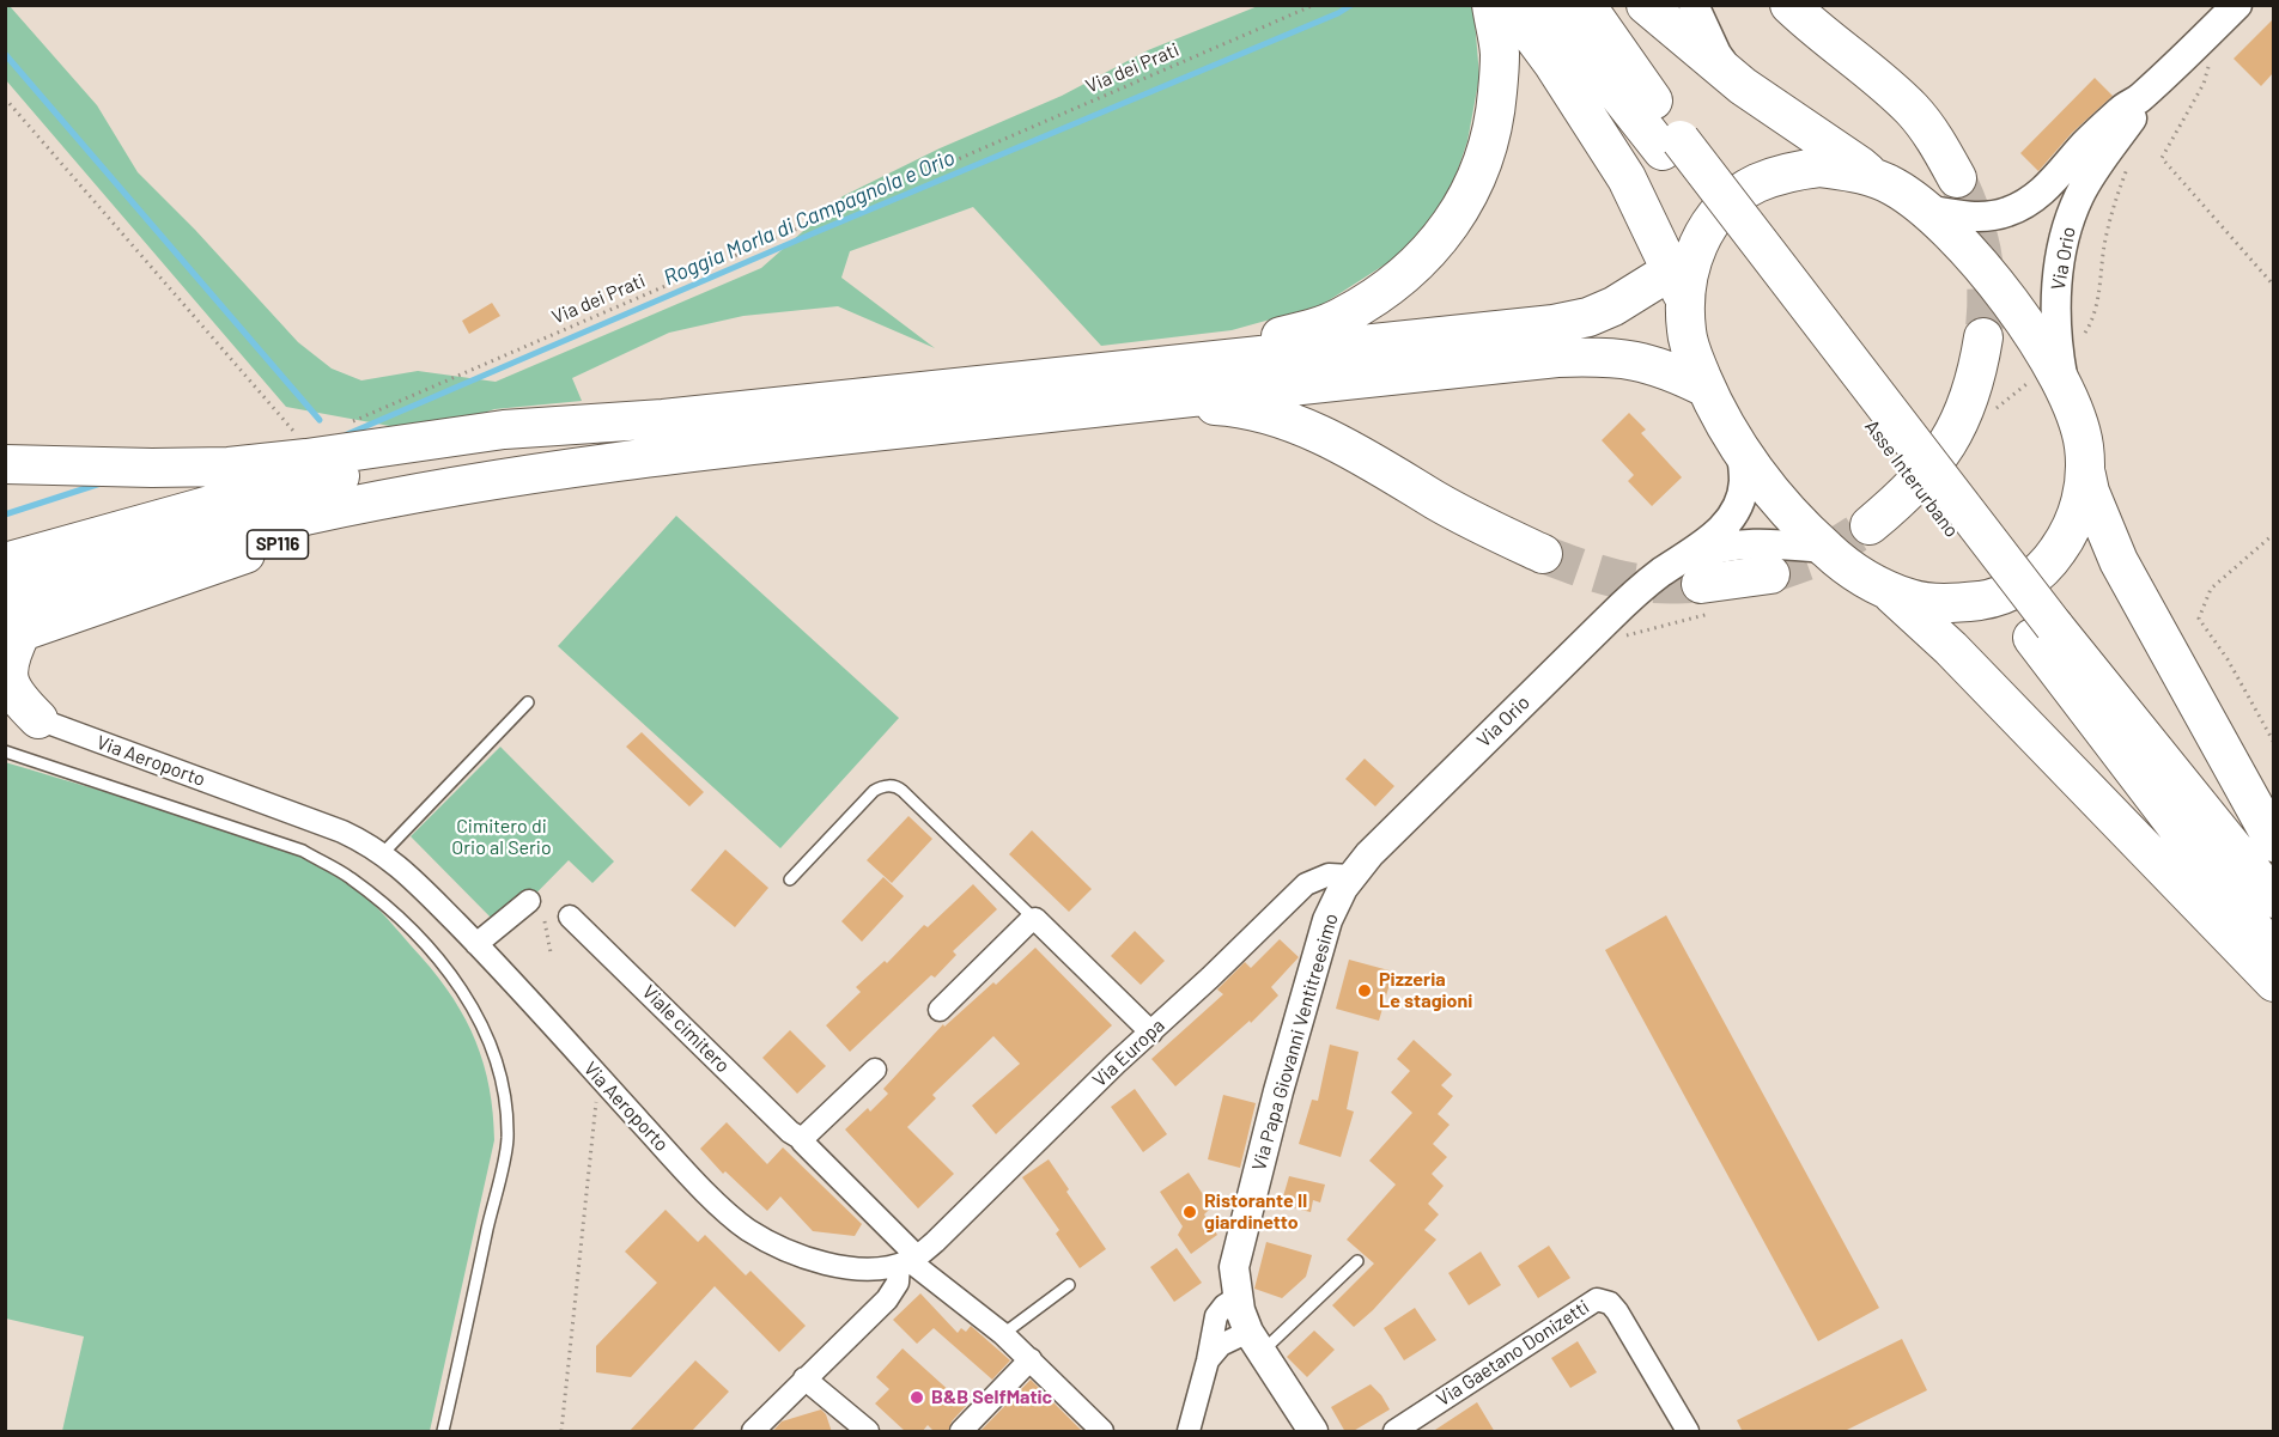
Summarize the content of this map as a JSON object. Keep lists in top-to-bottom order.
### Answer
{
  "streets": {
    "highway": ["Asse Interurbano", "SP116"],
    "street": [
      "Via Orio",
      "Via Aeroporto",
      "Viale cimitero",
      "Via Papa Giovanni Ventitreesimo",
      "Via Europa",
      "Via Gaetano Donizetti"
    ],
    "path": ["Via dei Prati"]
  },
  "crossings": [
    ["Via Orio", "Via Papa Giovanni Ventitreesimo"],
    ["Via Orio", "Via Europa"],
    ["SP116", "Via Aeroporto"],
    ["Via Aeroporto", "Viale cimitero"],
    ["Via Aeroporto", "Via Europa"],
    ["Viale cimitero", "Via Europa"],
    ["Via Papa Giovanni Ventitreesimo", "Via Europa"]
  ],
  "water": ["Roggia Morla di Campagnola e Orio"],
  "parks": ["Cimitero di Orio al Serio"],
  "places": ["Pizzeria Le stagioni", "Ristorante Il giardinetto", "B&B SelfMatic"]
}
